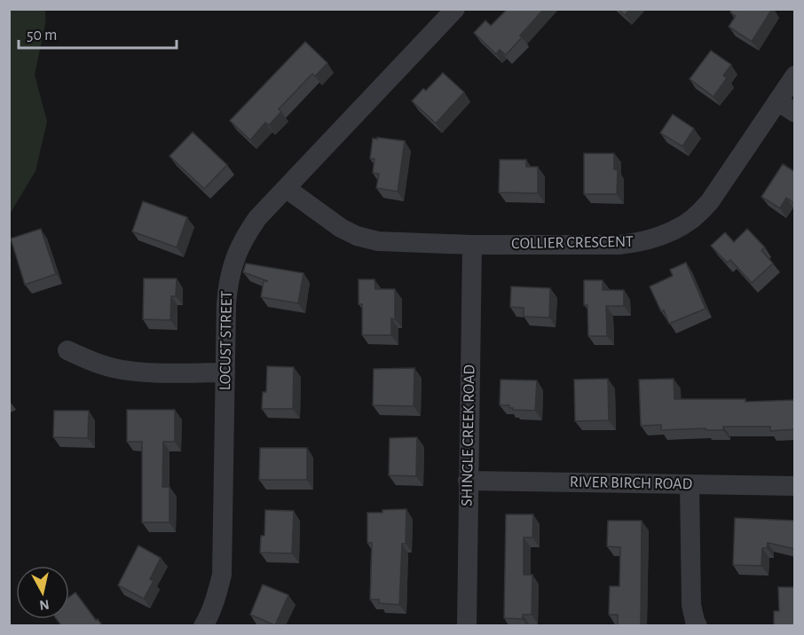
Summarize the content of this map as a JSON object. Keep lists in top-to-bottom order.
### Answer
{
  "streets": {
    "street": [
      "COLLIER CRESCENT",
      "LOCUST STREET",
      "SHINGLE CREEK ROAD",
      "RIVER BIRCH ROAD"
    ]
  },
  "crossings": [
    ["COLLIER CRESCENT", "LOCUST STREET"],
    ["COLLIER CRESCENT", "SHINGLE CREEK ROAD"],
    ["SHINGLE CREEK ROAD", "RIVER BIRCH ROAD"]
  ],
  "scale_bar": "50 m",
  "north": "bottom"
}
